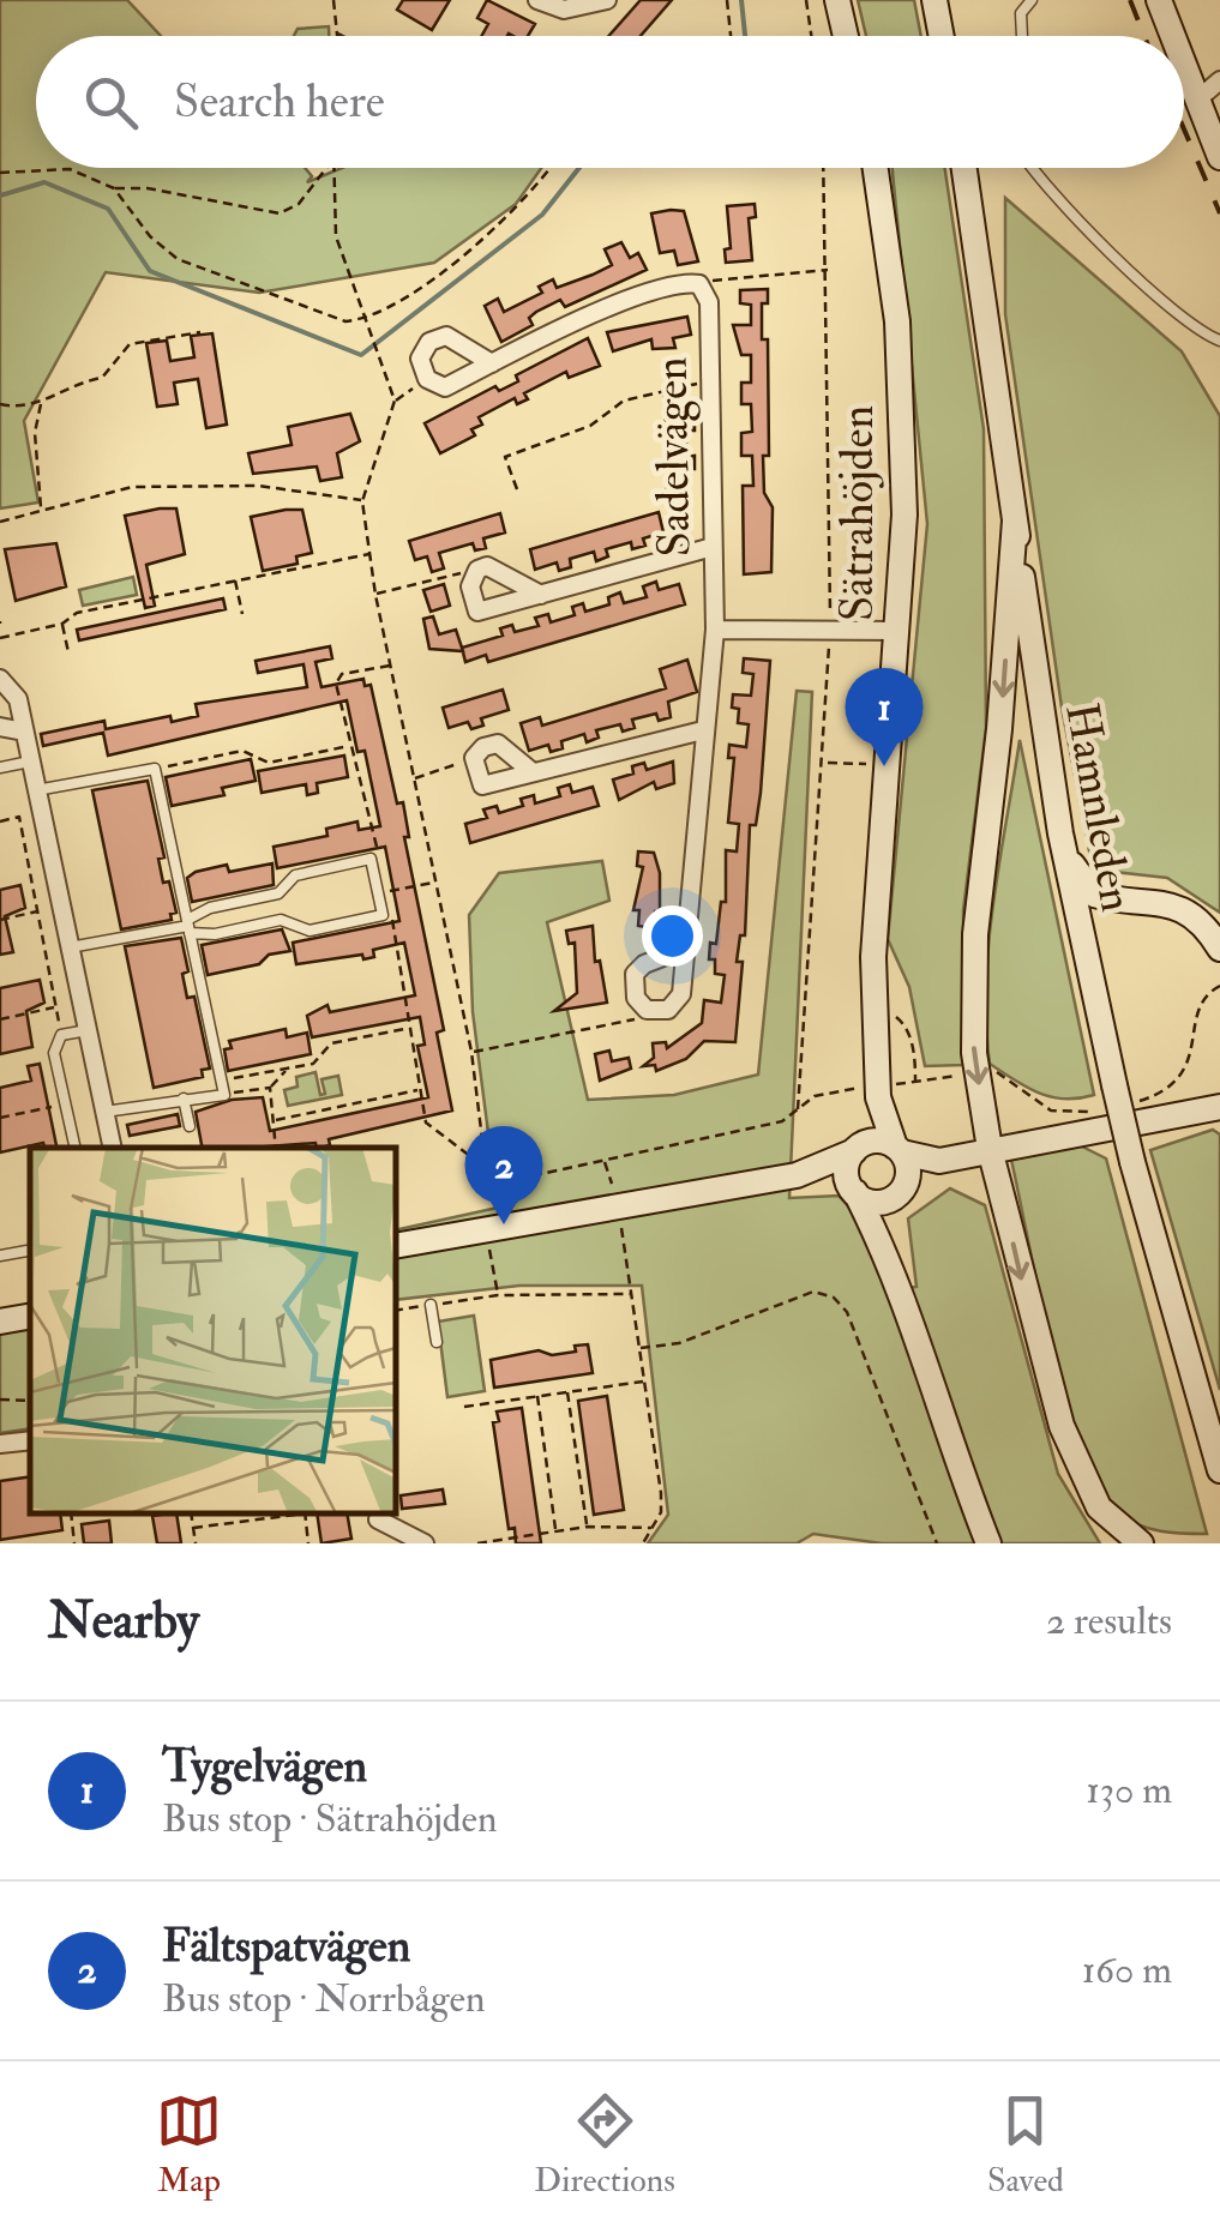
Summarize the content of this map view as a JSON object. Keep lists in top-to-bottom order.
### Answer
{
  "streets": {
    "street": ["Sadelvägen", "Sätrahöjden", "Hamnleden"]
  },
  "page": {
    "search": "Search here",
    "pins": ["1", "2"],
    "heading": ["Nearby", "2 results"],
    "list": [
      {
        "mark": "1",
        "name": "Tygelvägen",
        "note": "Bus stop · Sätrahöjden",
        "value": "130 m"
      },
      {
        "mark": "2",
        "name": "Fältspatvägen",
        "note": "Bus stop · Norrbågen",
        "value": "160 m"
      }
    ],
    "nav": ["Map", "Directions", "Saved"]
  }
}
